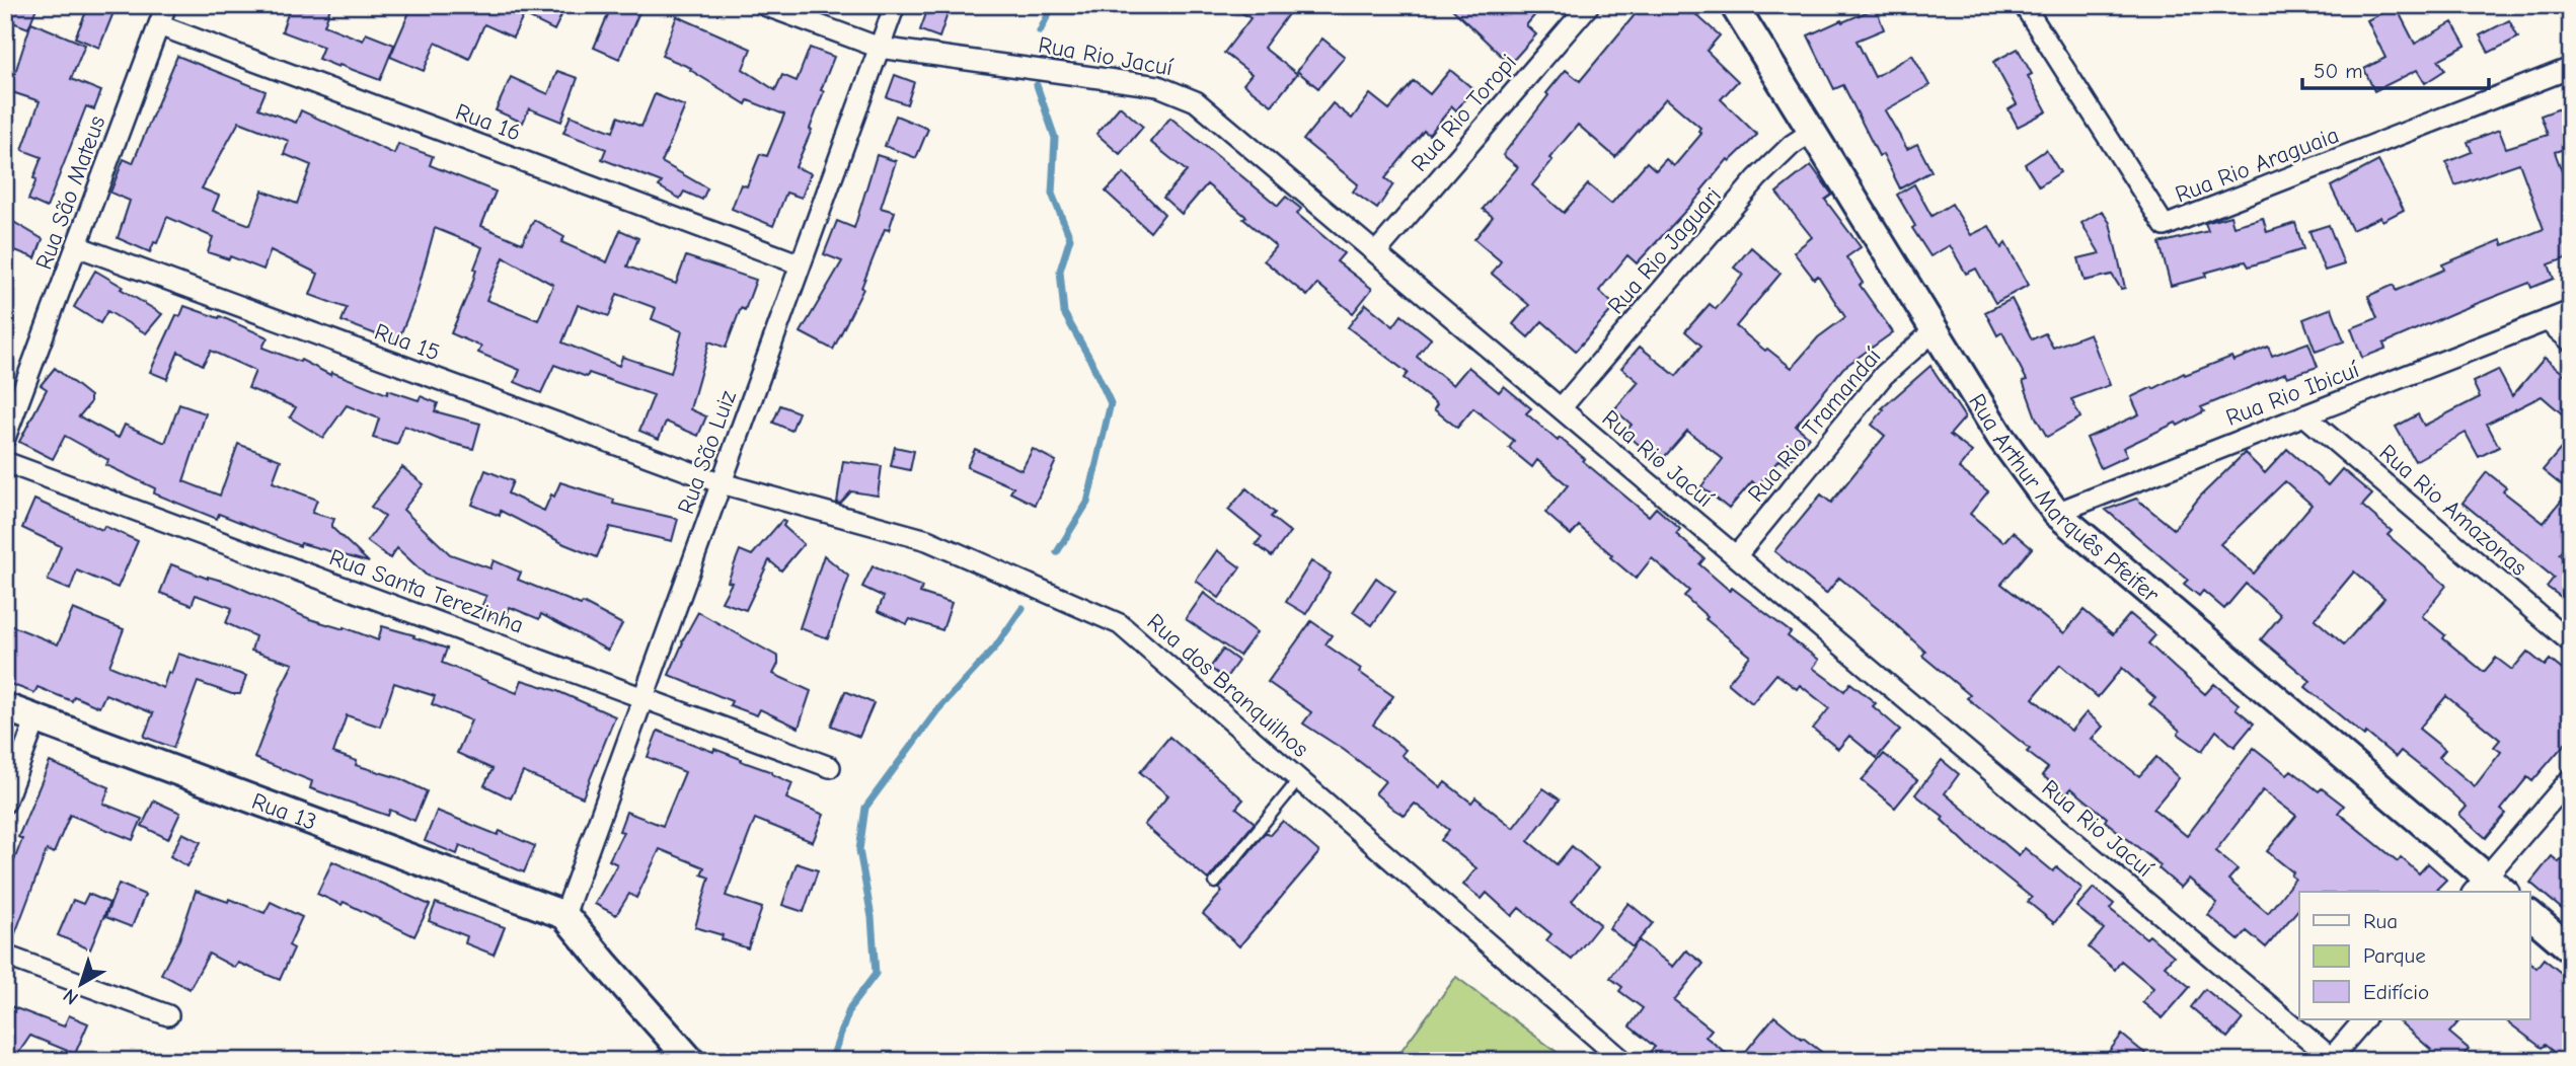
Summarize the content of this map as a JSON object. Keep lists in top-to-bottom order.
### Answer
{
  "streets": {
    "street": [
      "Rua Rio Jacuí",
      "Rua Rio Toropi",
      "Rua 16",
      "Rua Rio Araguaia",
      "Rua São Mateus",
      "Rua Rio Jaguari",
      "Rua 15",
      "Rua Rio Ibicuí",
      "Rua Rio Tramandaí",
      "Rua São Luiz",
      "Rua Arthur Marquês Pfeifer",
      "Rua Rio Amazonas",
      "Rua Santa Terezinha",
      "Rua dos Branquilhos",
      "Rua 13"
    ]
  },
  "crossings": [
    ["Rua Rio Jacuí", "Rua Rio Toropi"],
    ["Rua Rio Jacuí", "Rua Rio Jaguari"],
    ["Rua Rio Jacuí", "Rua Rio Tramandaí"],
    ["Rua Rio Jacuí", "Rua São Luiz"],
    ["Rua 16", "Rua São Mateus"],
    ["Rua 16", "Rua São Luiz"],
    ["Rua São Mateus", "Rua 15"],
    ["Rua Rio Jaguari", "Rua Arthur Marquês Pfeifer"],
    ["Rua 15", "Rua São Luiz"],
    ["Rua 15", "Rua dos Branquilhos"],
    ["Rua Rio Ibicuí", "Rua Arthur Marquês Pfeifer"],
    ["Rua Rio Ibicuí", "Rua Rio Amazonas"],
    ["Rua Rio Tramandaí", "Rua Arthur Marquês Pfeifer"],
    ["Rua São Luiz", "Rua Santa Terezinha"],
    ["Rua São Luiz", "Rua dos Branquilhos"],
    ["Rua São Luiz", "Rua 13"]
  ],
  "legend": ["Rua", "Parque", "Edifício"],
  "scale_bar": "50 m",
  "north": "bottom left"
}
